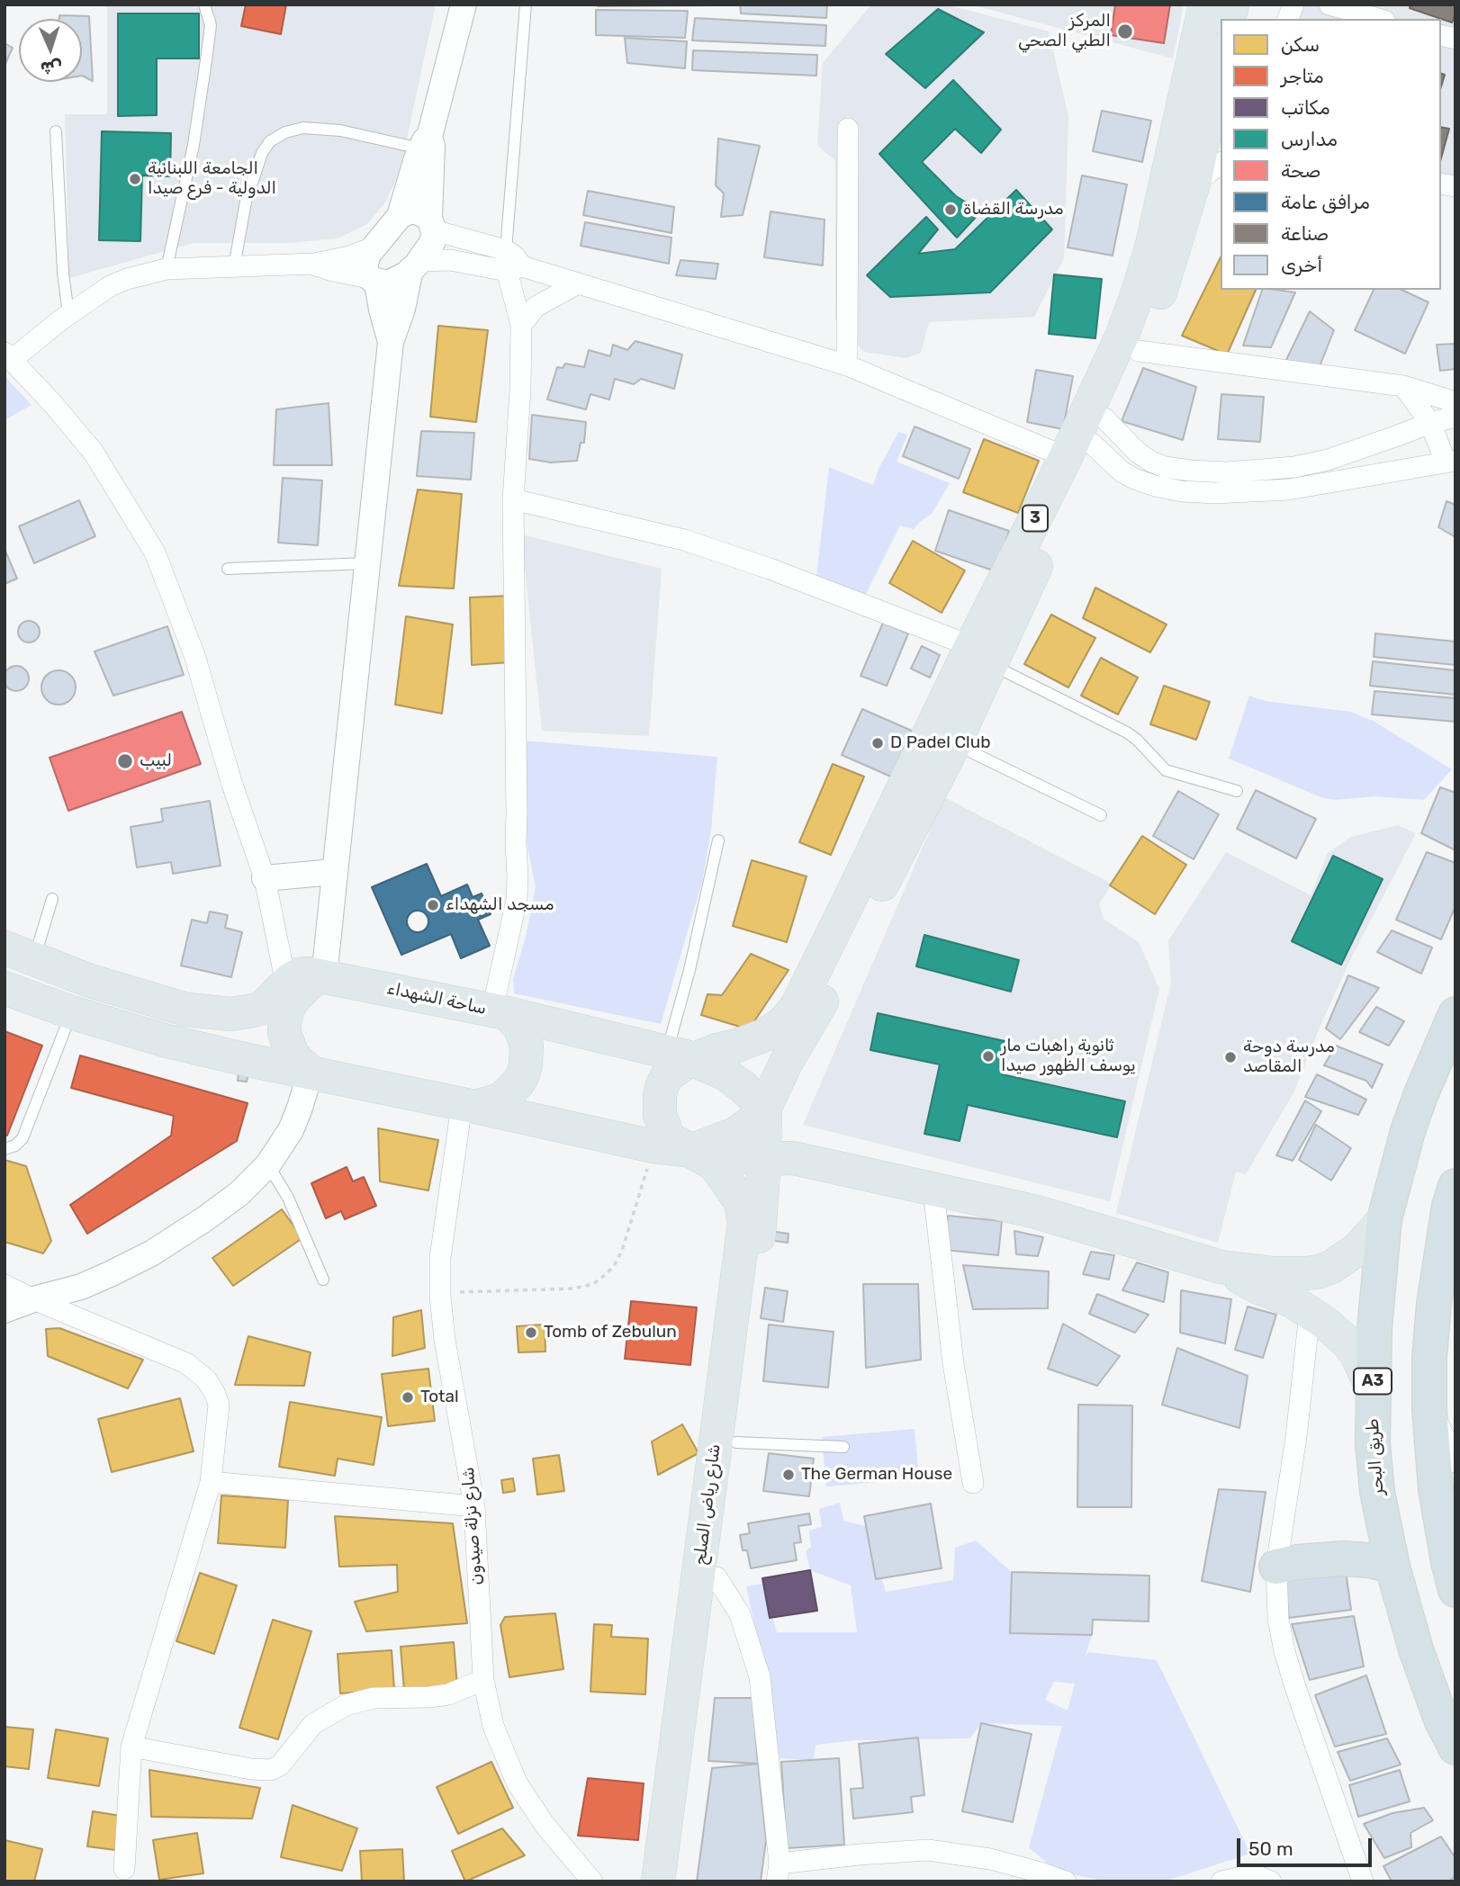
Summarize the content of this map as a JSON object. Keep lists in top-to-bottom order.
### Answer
{
  "streets": {
    "highway": ["A3", "طريق البحر"],
    "main road": ["3", "ساحة الشهداء", "شارع رياض الصلح"],
    "street": ["شارع نزلة صيدون"]
  },
  "crossings": [
    ["ساحة الشهداء", "شارع رياض الصلح"]
  ],
  "places": [
    "المركز الطبي الصحي",
    "الجامعة اللبنانية الدولية - فرع صيدا",
    "مدرسة القضاة",
    "D Padel Club",
    "لبيب",
    "مسجد الشهداء",
    "ثانوية راهبات مار يوسف الظهور صيدا",
    "مدرسة دوحة المقاصد",
    "Tomb of Zebulun",
    "Total",
    "The German House"
  ],
  "legend": [
    "سكن",
    "متاجر",
    "مكاتب",
    "مدارس",
    "صحة",
    "مرافق عامة",
    "صناعة",
    "أخرى"
  ],
  "scale_bar": "50 m",
  "north": "bottom"
}
